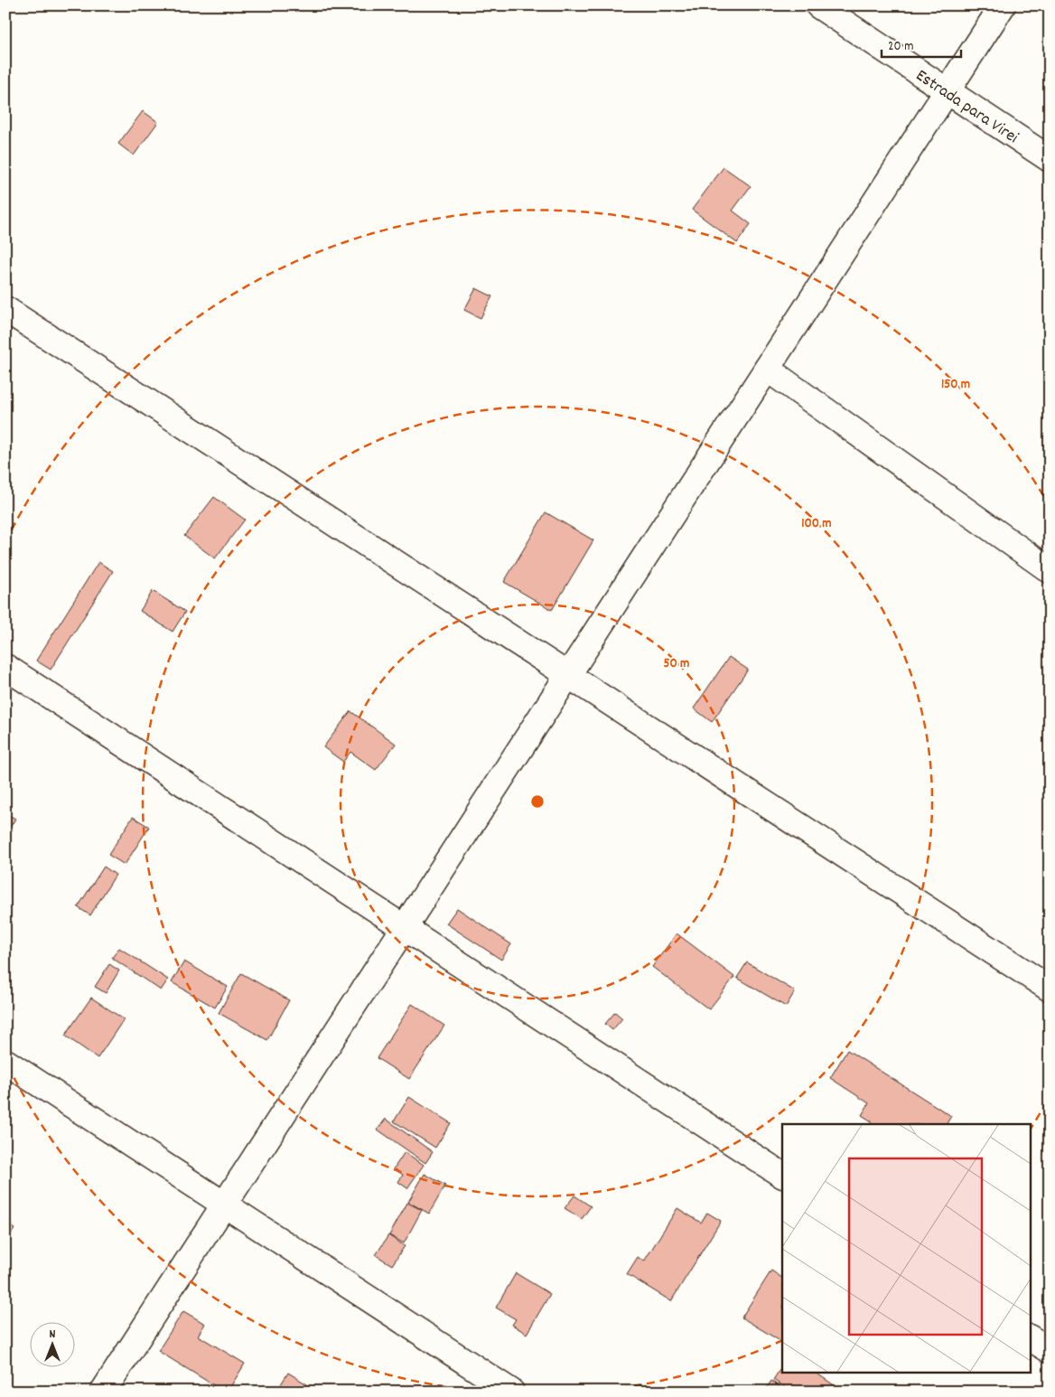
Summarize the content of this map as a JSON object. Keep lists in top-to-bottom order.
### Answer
{
  "streets": {
    "street": ["Estrada para Virei"]
  },
  "scale_bar": "20 m",
  "north": "top",
  "rings": ["150 m", "100 m", "50 m"]
}
